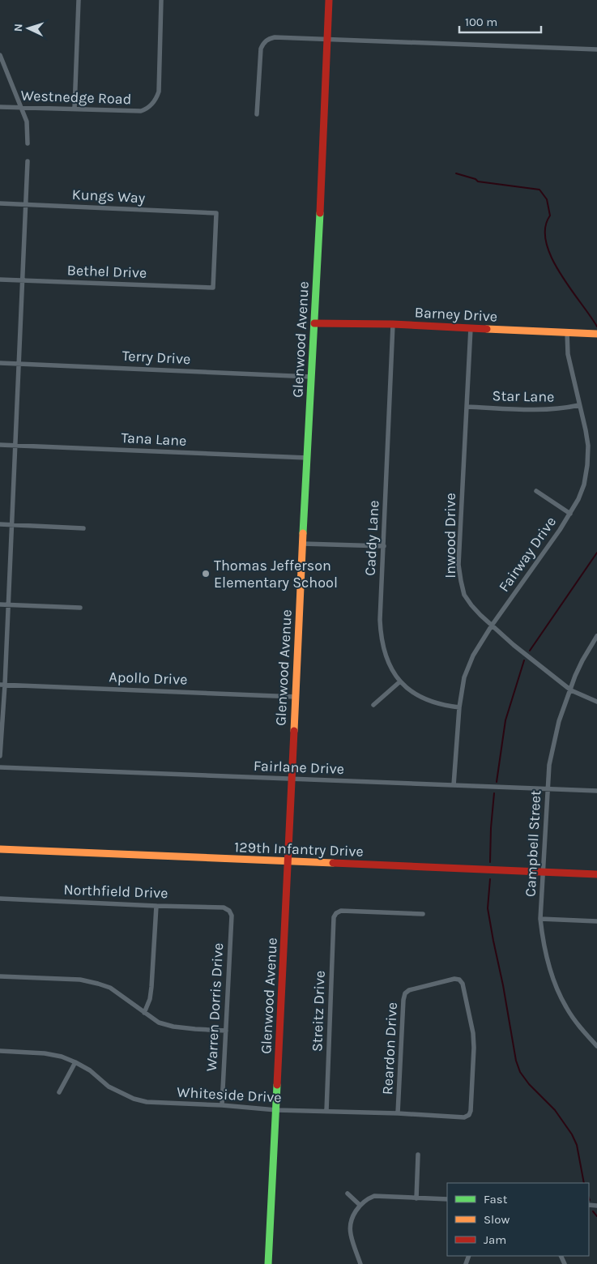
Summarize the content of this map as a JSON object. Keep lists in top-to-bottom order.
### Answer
{
  "streets": {
    "street": [
      "Westnedge Road",
      "Kungs Way",
      "Bethel Drive",
      "Barney Drive",
      "Glenwood Avenue",
      "Terry Drive",
      "Star Lane",
      "Tana Lane",
      "Inwood Drive",
      "Caddy Lane",
      "Fairway Drive",
      "Apollo Drive",
      "Fairlane Drive",
      "Campbell Street",
      "129th Infantry Drive",
      "Northfield Drive",
      "Warren Dorris Drive",
      "Streitz Drive",
      "Reardon Drive",
      "Whiteside Drive"
    ]
  },
  "crossings": [
    ["Kungs Way", "Bethel Drive"],
    ["Barney Drive", "Glenwood Avenue"],
    ["Barney Drive", "Inwood Drive"],
    ["Barney Drive", "Caddy Lane"],
    ["Barney Drive", "Fairway Drive"],
    ["Glenwood Avenue", "Terry Drive"],
    ["Glenwood Avenue", "Tana Lane"],
    ["Glenwood Avenue", "Apollo Drive"],
    ["Glenwood Avenue", "Fairlane Drive"],
    ["Glenwood Avenue", "129th Infantry Drive"],
    ["Glenwood Avenue", "Whiteside Drive"],
    ["Star Lane", "Inwood Drive"],
    ["Star Lane", "Fairway Drive"],
    ["Inwood Drive", "Fairway Drive"],
    ["Inwood Drive", "Campbell Street"],
    ["Caddy Lane", "Fairway Drive"],
    ["Fairway Drive", "Fairlane Drive"],
    ["Fairlane Drive", "Campbell Street"],
    ["Campbell Street", "129th Infantry Drive"],
    ["Northfield Drive", "Warren Dorris Drive"],
    ["Warren Dorris Drive", "Whiteside Drive"],
    ["Streitz Drive", "Whiteside Drive"],
    ["Reardon Drive", "Whiteside Drive"]
  ],
  "places": ["Thomas Jefferson Elementary School"],
  "legend": ["Fast", "Slow", "Jam"],
  "scale_bar": "100 m",
  "north": "left"
}
